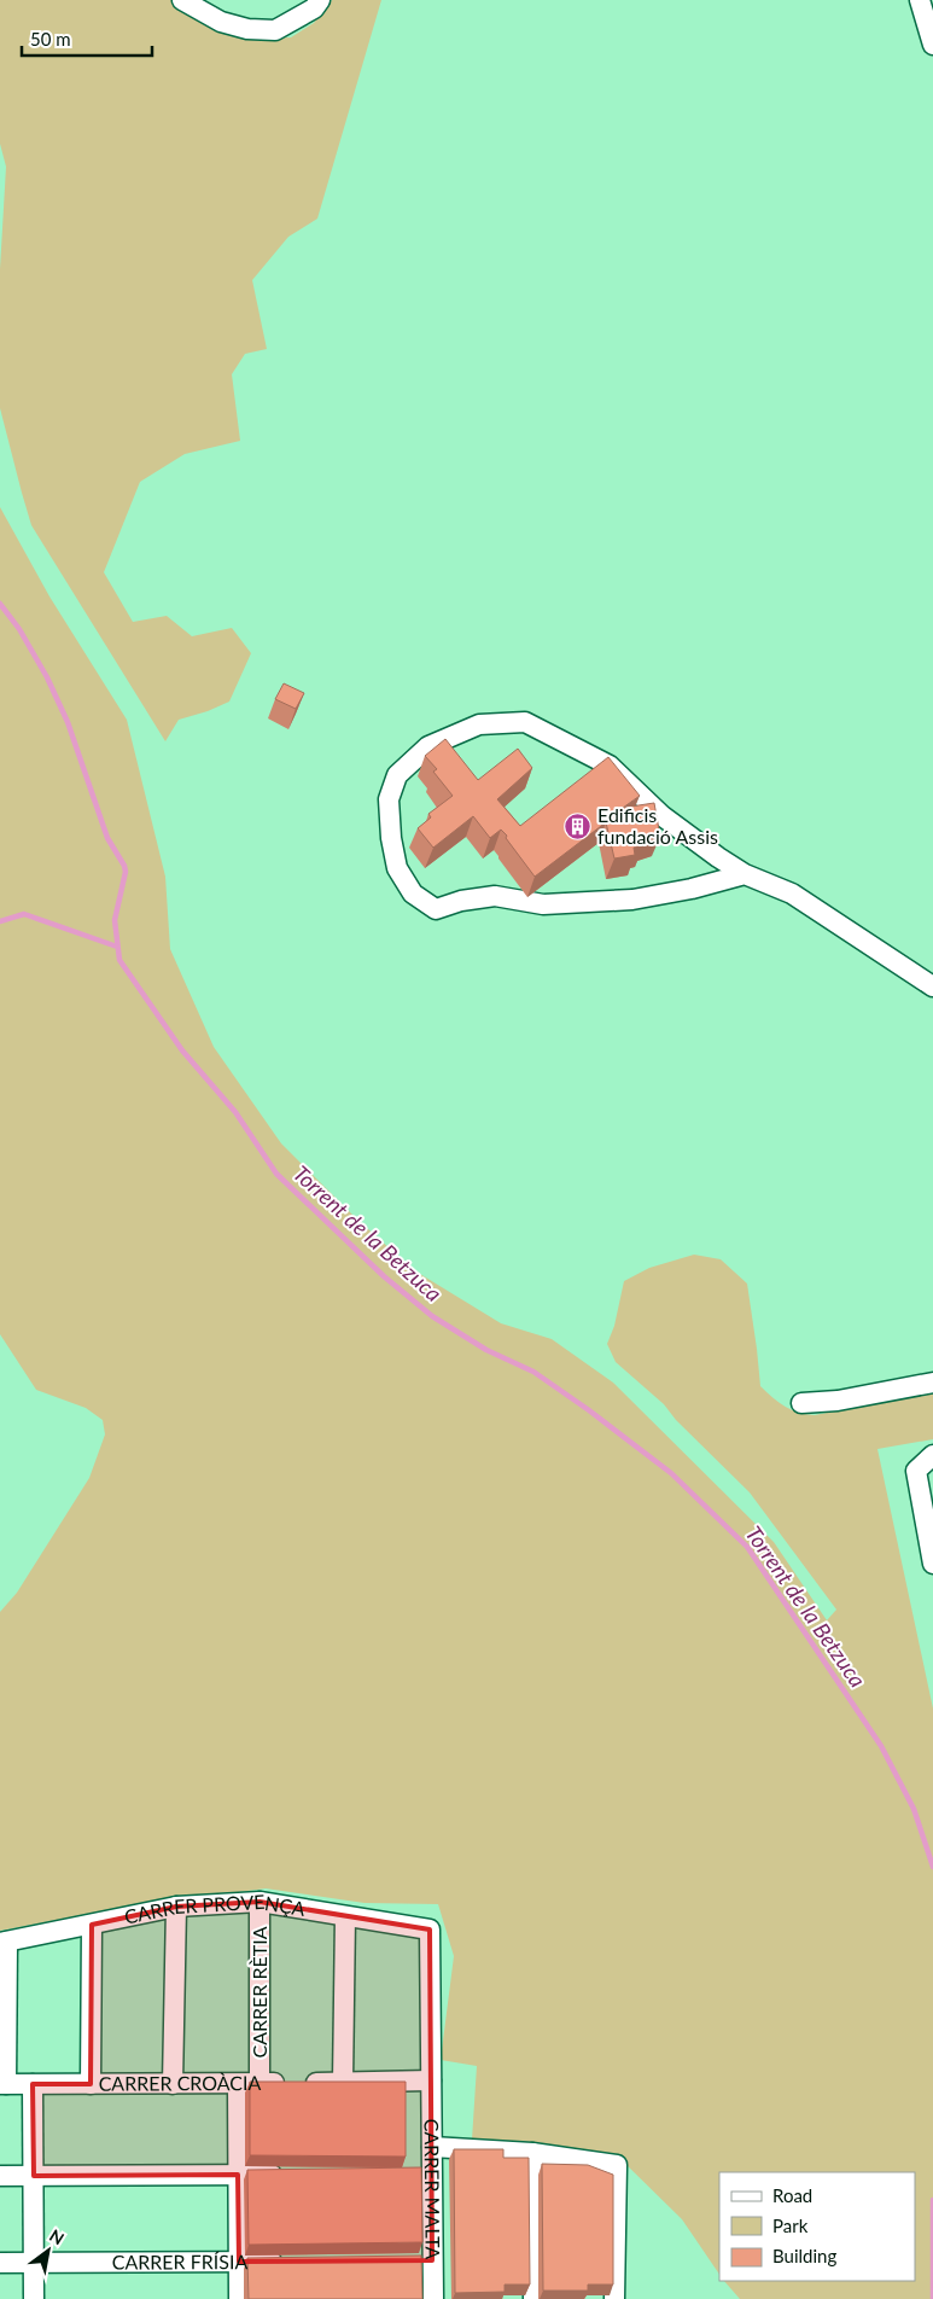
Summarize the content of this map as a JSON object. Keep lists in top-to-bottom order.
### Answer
{
  "streets": {
    "street": [
      "CARRER PROVENÇA",
      "CARRER RÈTIA",
      "CARRER CROÀCIA",
      "CARRER MALTA",
      "CARRER FRÍSIA"
    ]
  },
  "crossings": [
    ["CARRER PROVENÇA", "CARRER RÈTIA"],
    ["CARRER PROVENÇA", "CARRER MALTA"],
    ["CARRER RÈTIA", "CARRER CROÀCIA"],
    ["CARRER CROÀCIA", "CARRER MALTA"]
  ],
  "water": ["Torrent de la Betzuca"],
  "places": {
    "building": ["Edificis fundació Assis"]
  },
  "legend": ["Road", "Park", "Building"],
  "scale_bar": "50 m",
  "north": "top right"
}
